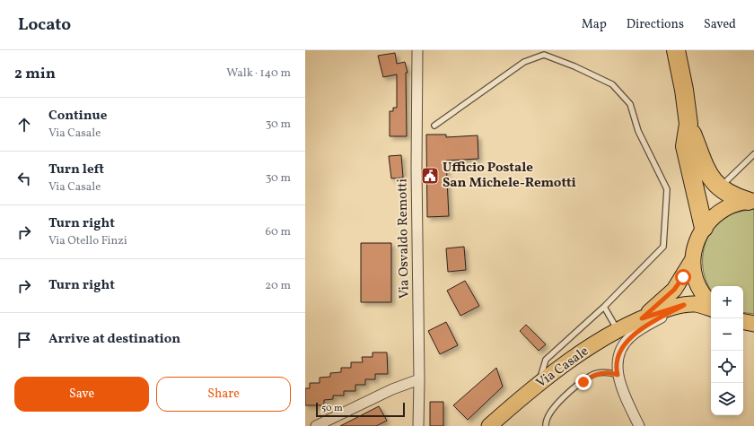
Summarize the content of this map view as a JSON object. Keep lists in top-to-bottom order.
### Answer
{
  "streets": {
    "main road": ["Via Casale"],
    "street": ["Via Osvaldo Remotti"]
  },
  "places": {
    "public building": ["Ufficio Postale San Michele-Remotti"]
  },
  "scale_bar": "50 m",
  "page": {
    "header": "Locato",
    "nav": ["Map", "Directions", "Saved"],
    "heading": ["2 min", "Walk · 140 m"],
    "list": [
      ["Continue", "Via Casale", "30 m"],
      ["Turn left", "Via Casale", "30 m"],
      ["Turn right", "Via Otello Finzi", "60 m"],
      ["Turn right", "20 m"],
      "Arrive at destination"
    ],
    "map_buttons": ["+", "−"],
    "buttons": ["Save", "Share"],
    "scale": "50 m"
  }
}
